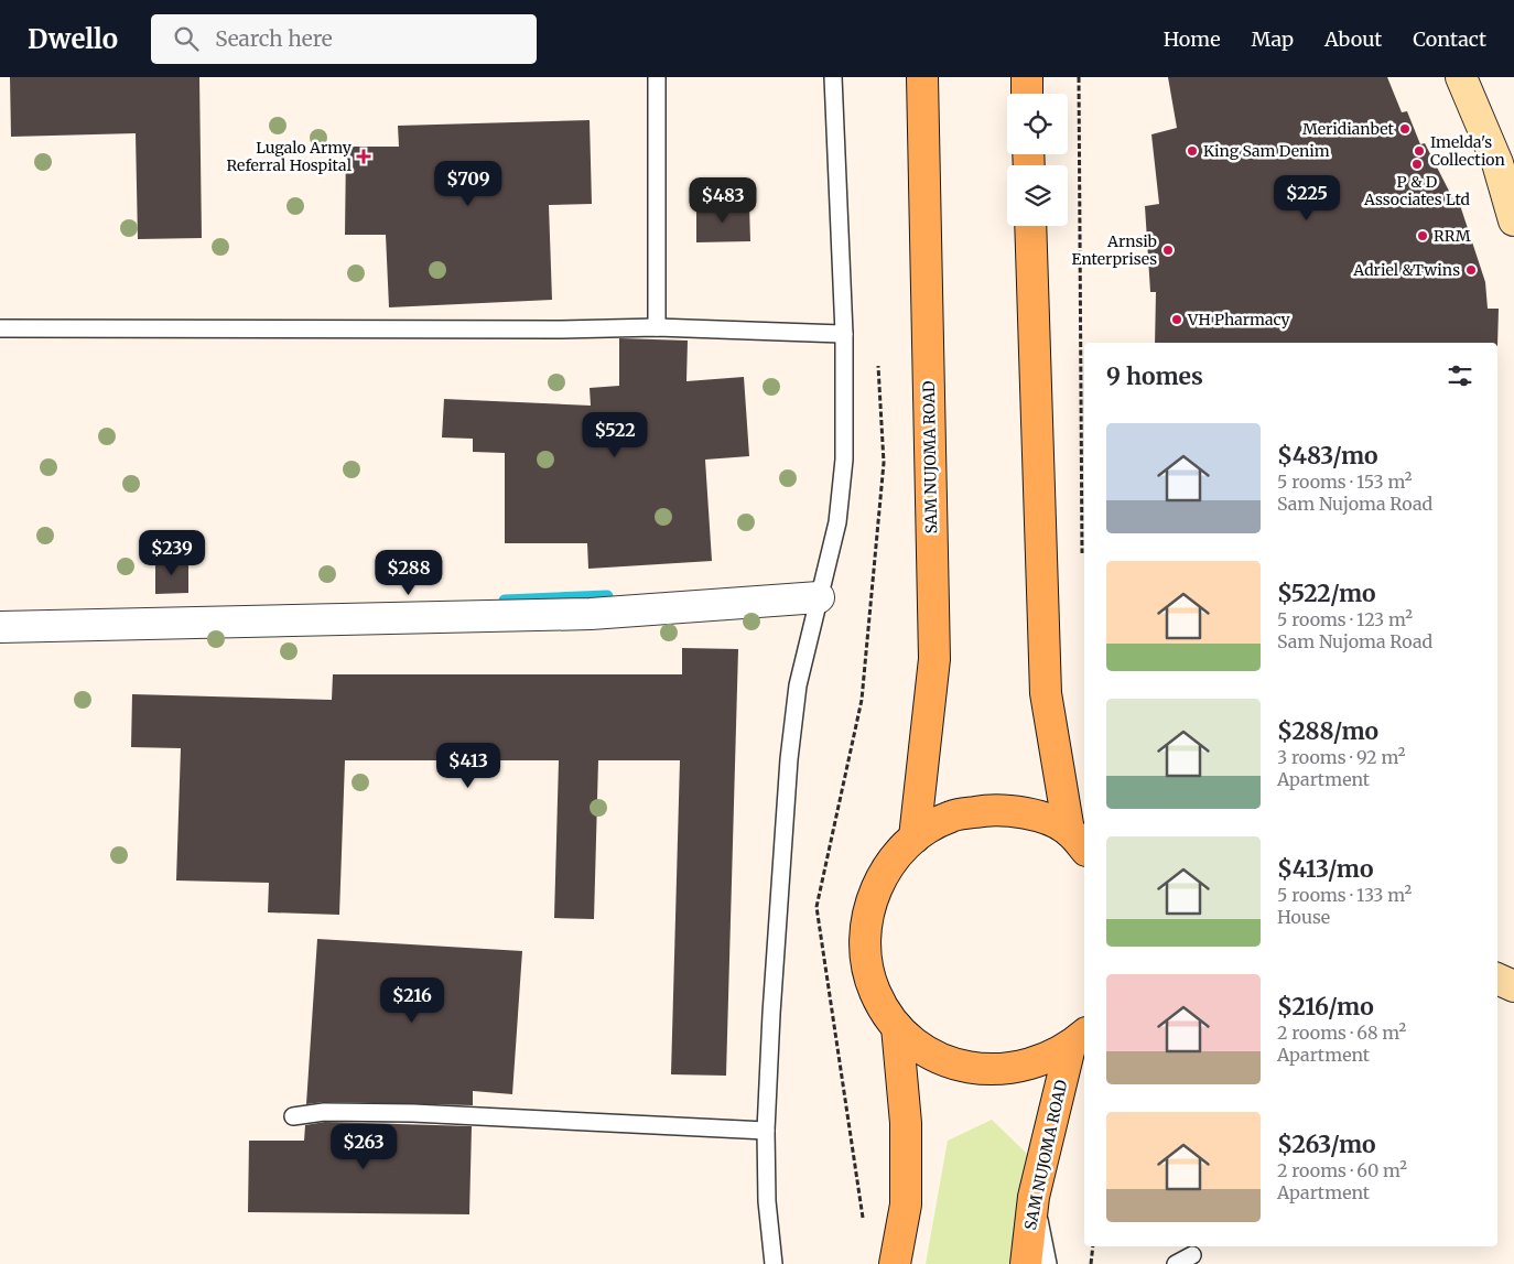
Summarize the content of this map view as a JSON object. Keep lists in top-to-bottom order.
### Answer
{
  "streets": {
    "main road": ["SAM NUJOMA ROAD"]
  },
  "places": {
    "other": [
      "Meridianbet",
      "King Sam Denim",
      "Imelda's Collection",
      "P & D Associates Ltd",
      "RRM",
      "Arnsib Enterprises",
      "Adriel &Twins",
      "VH Pharmacy"
    ],
    "health": ["Lugalo Army Referral Hospital"]
  },
  "page": {
    "header": "Dwello",
    "search": "Search here",
    "nav": [
      "Home",
      "Map",
      "About",
      "Contact"
    ],
    "price": [
      "$709",
      "$225",
      "$483",
      "$522",
      "$239",
      "$288",
      "$413",
      "$216",
      "$263"
    ],
    "heading": "9 homes",
    "list": [
      {
        "name": "$483/mo",
        "note": "5 rooms · 153 m² · Sam Nujoma Road"
      },
      {
        "name": "$522/mo",
        "note": "5 rooms · 123 m² · Sam Nujoma Road"
      },
      {
        "name": "$288/mo",
        "note": "3 rooms · 92 m² · Apartment"
      },
      {
        "name": "$413/mo",
        "note": "5 rooms · 133 m² · House"
      },
      {
        "name": "$216/mo",
        "note": "2 rooms · 68 m² · Apartment"
      },
      {
        "name": "$263/mo",
        "note": "2 rooms · 60 m² · Apartment"
      }
    ]
  }
}
